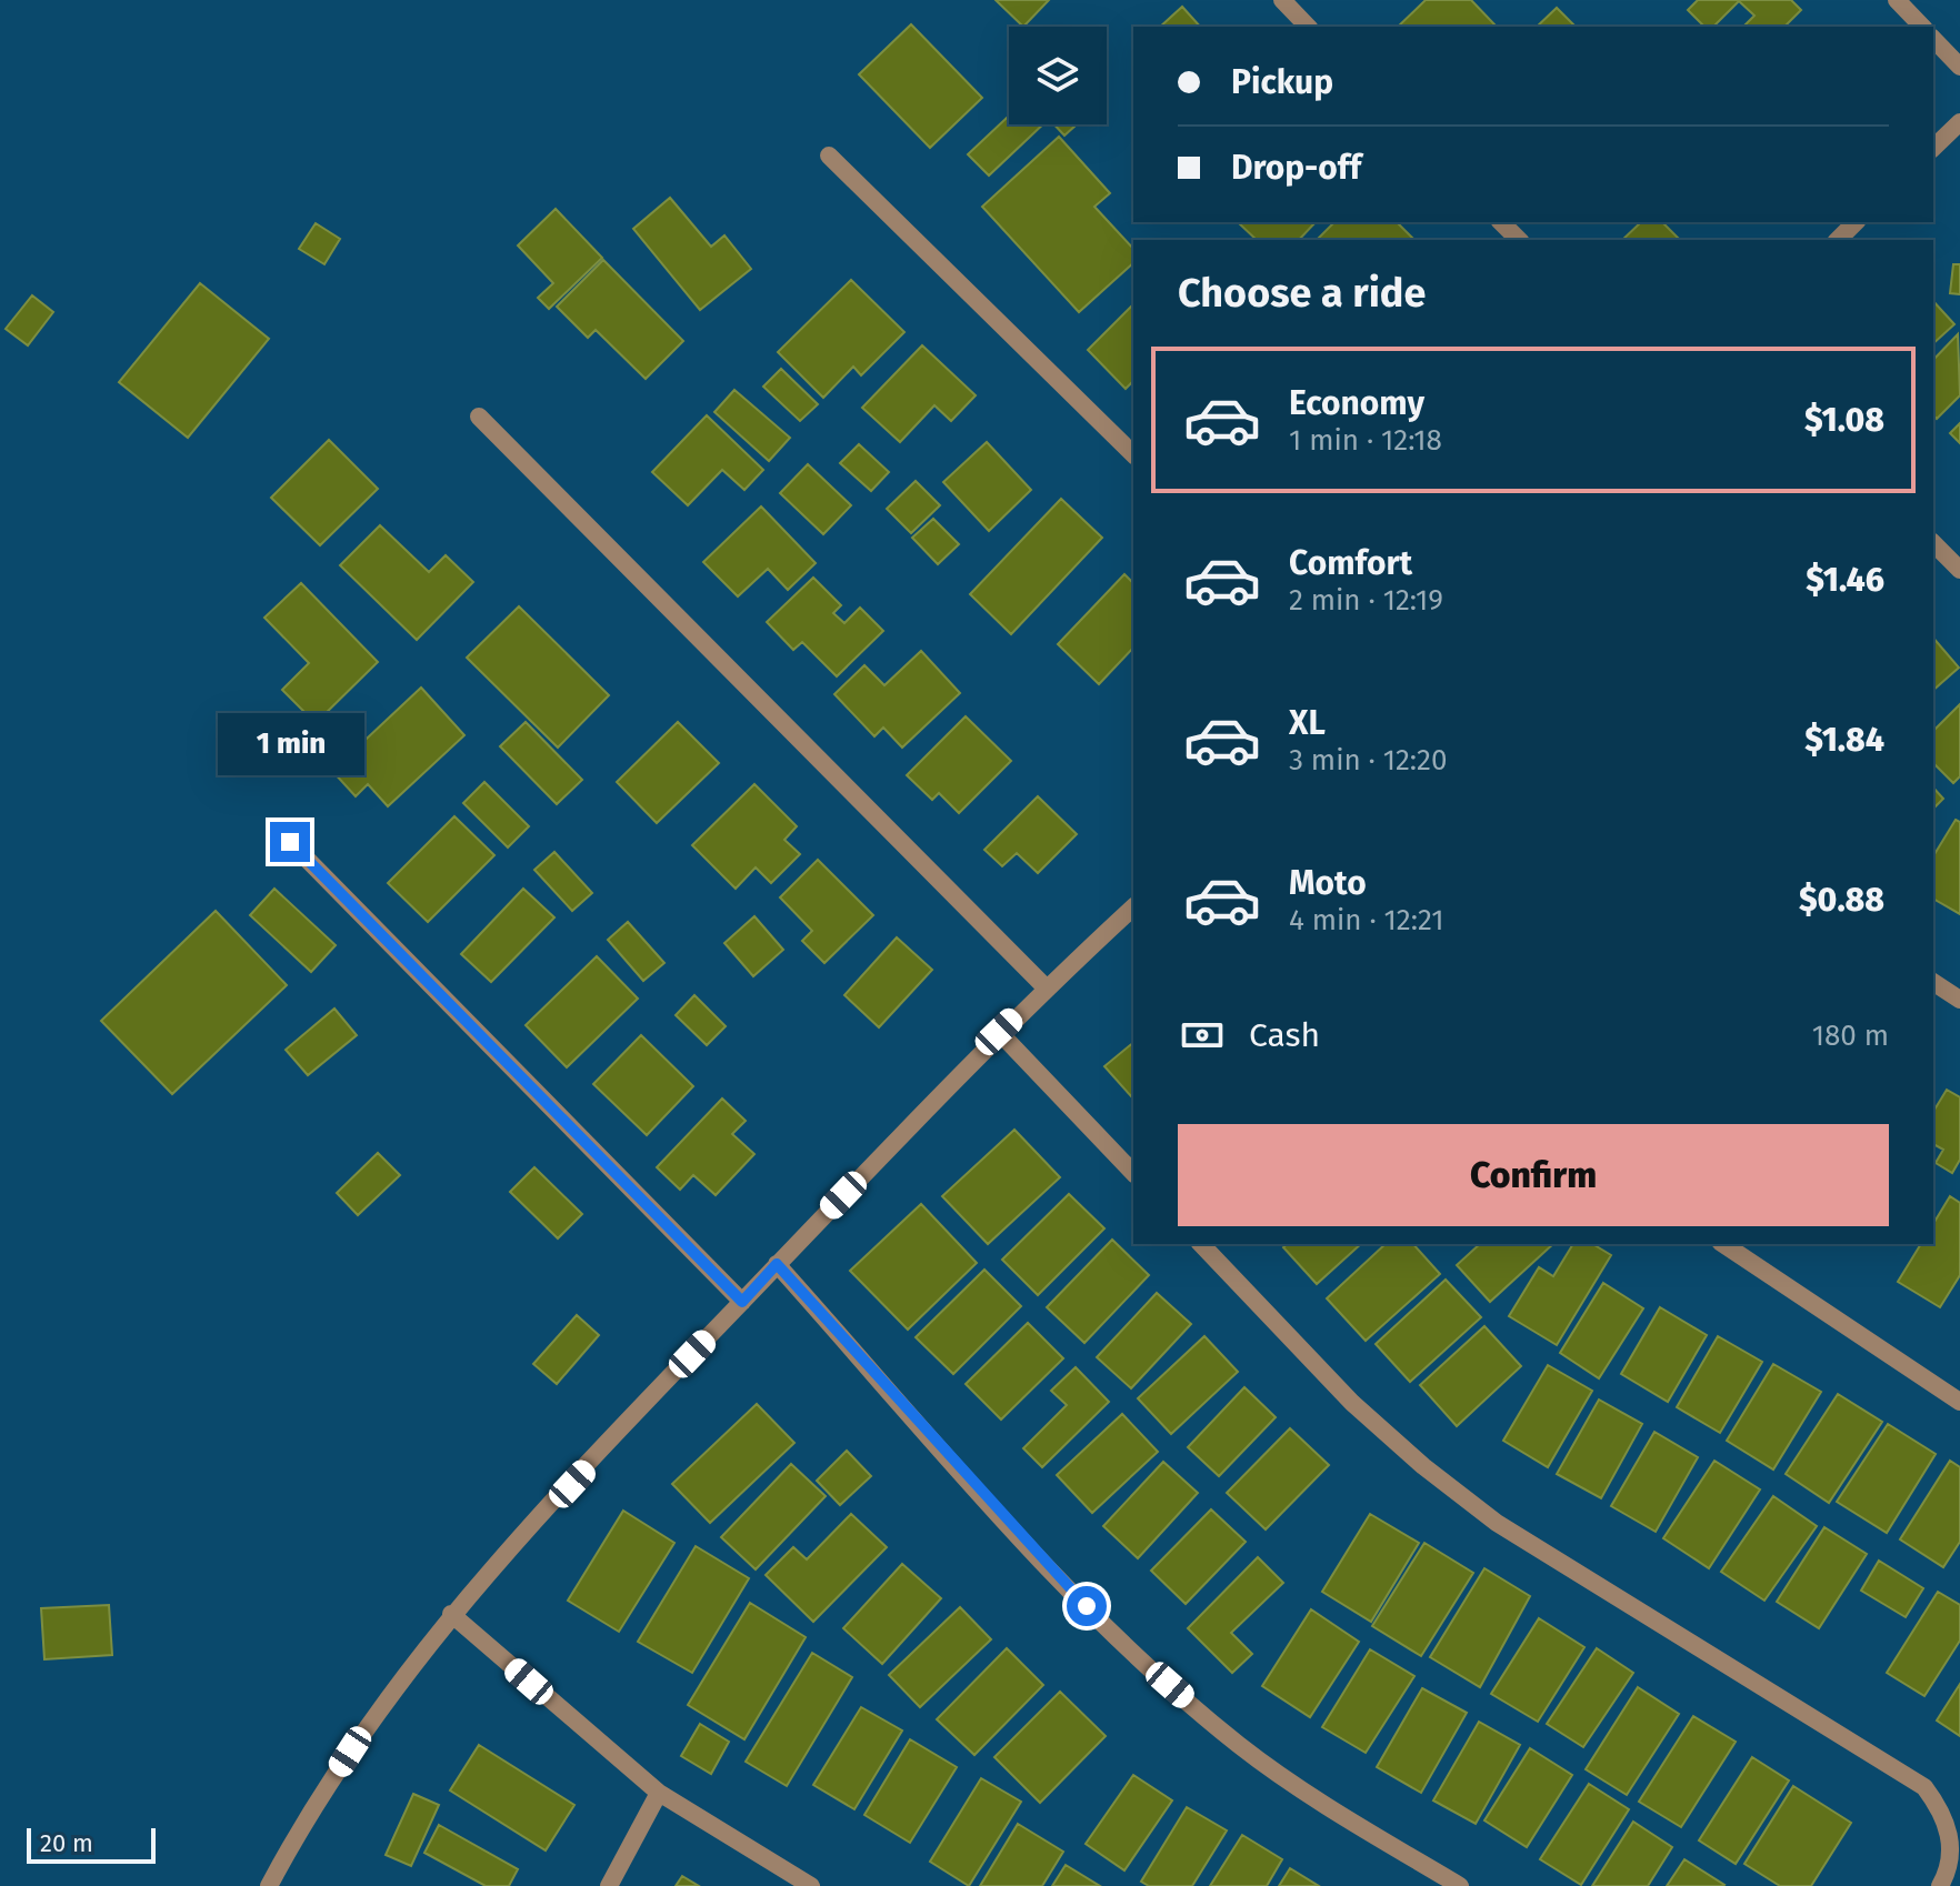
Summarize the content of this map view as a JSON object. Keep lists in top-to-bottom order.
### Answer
{
  "scale_bar": "20 m",
  "page": {
    "banner": ["Pickup", "Drop-off"],
    "heading": "Choose a ride",
    "list": [
      {
        "name": "Economy",
        "note": "1 min · 12:18",
        "value": "$1.08"
      },
      {
        "name": "Comfort",
        "note": "2 min · 12:19",
        "value": "$1.46"
      },
      {
        "name": "XL",
        "note": "3 min · 12:20",
        "value": "$1.84"
      },
      {
        "name": "Moto",
        "note": "4 min · 12:21",
        "value": "$0.88"
      }
    ],
    "bubble": "1 min",
    "pay": ["Cash", "180 m"],
    "buttons": "Confirm",
    "scale": "20 m"
  }
}
